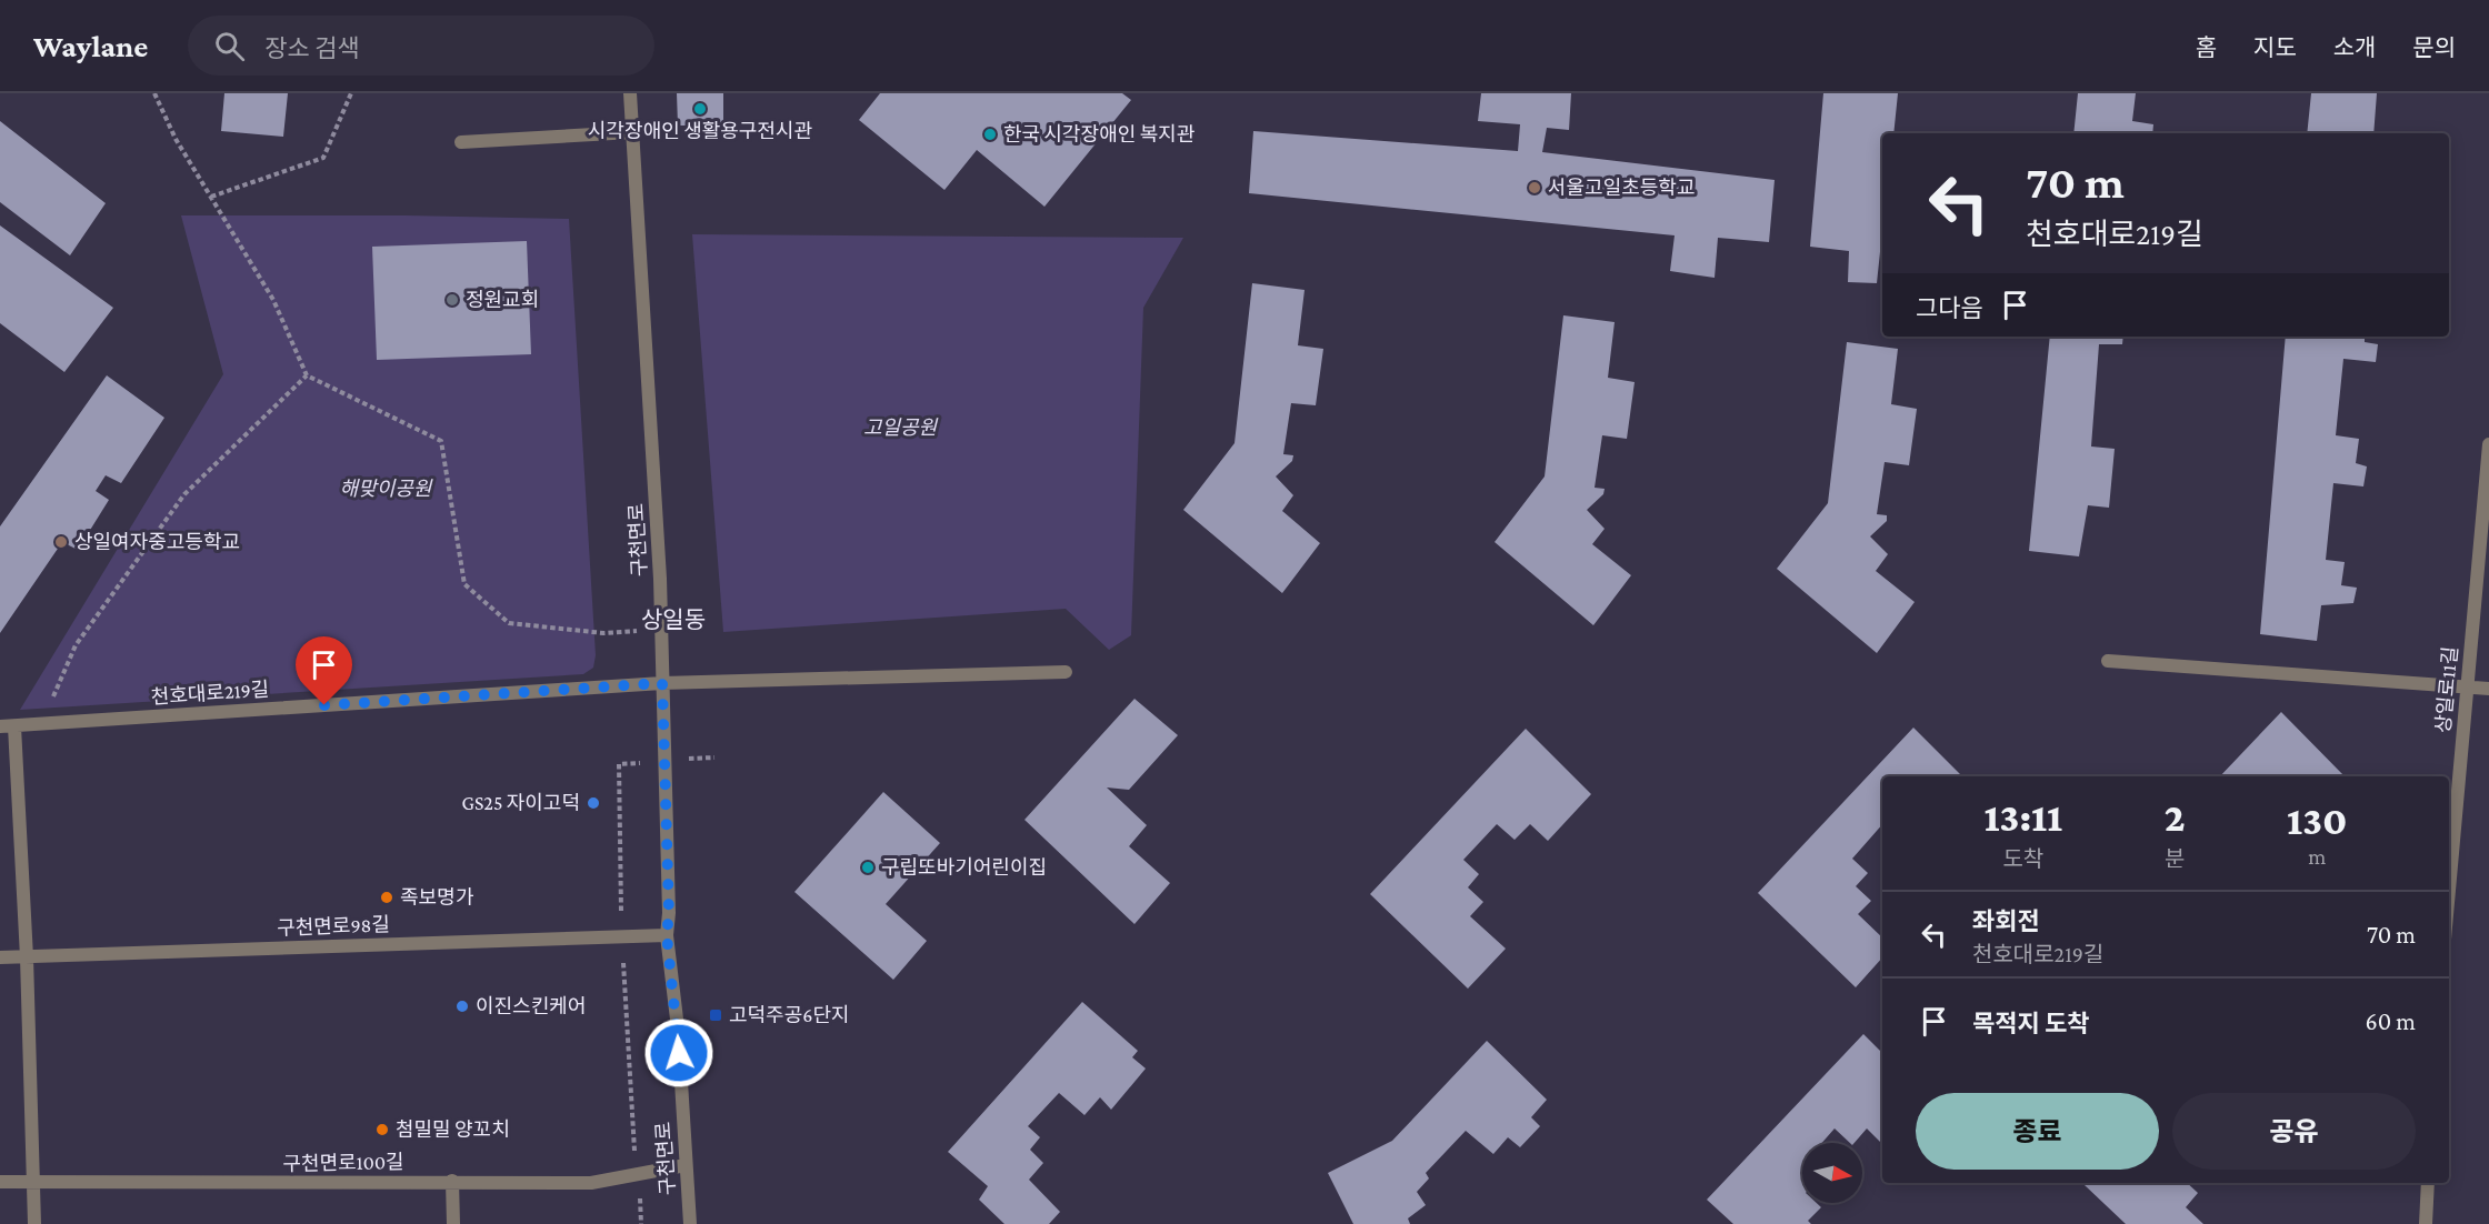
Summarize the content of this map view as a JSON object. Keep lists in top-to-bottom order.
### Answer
{
  "streets": {
    "street": [
      "구천면로",
      "상일로11길",
      "천호대로219길",
      "구천면로98길",
      "구천면로100길"
    ]
  },
  "crossings": [
    ["구천면로", "천호대로219길"],
    ["구천면로", "구천면로98길"],
    ["구천면로", "구천면로100길"]
  ],
  "districts": ["상일동"],
  "parks": ["고일공원", "해맞이공원"],
  "places": {
    "other": [
      "시각장애인 생활용구전시관",
      "한국 시각장애인 복지관",
      "서울고일초등학교",
      "정원교회",
      "상일여자중고등학교",
      "GS25 자이고덕",
      "구립또바기어린이집",
      "족보명가",
      "이진스킨케어",
      "첨밀밀 양꼬치"
    ],
    "transit": ["고덕주공6단지"]
  },
  "north": "right",
  "page": {
    "header": "Waylane",
    "search": "장소 검색",
    "nav": [
      "홈",
      "지도",
      "소개",
      "문의"
    ],
    "turn": ["70 m", "천호대로219길"],
    "then": "그다음",
    "eta": [
      "13:11",
      "도착",
      "2",
      "분",
      "130",
      "m"
    ],
    "list": [
      {
        "name": "좌회전",
        "note": "천호대로219길",
        "value": "70 m"
      },
      {
        "name": "목적지 도착",
        "value": "60 m"
      }
    ],
    "buttons": ["종료", "공유"]
  }
}
